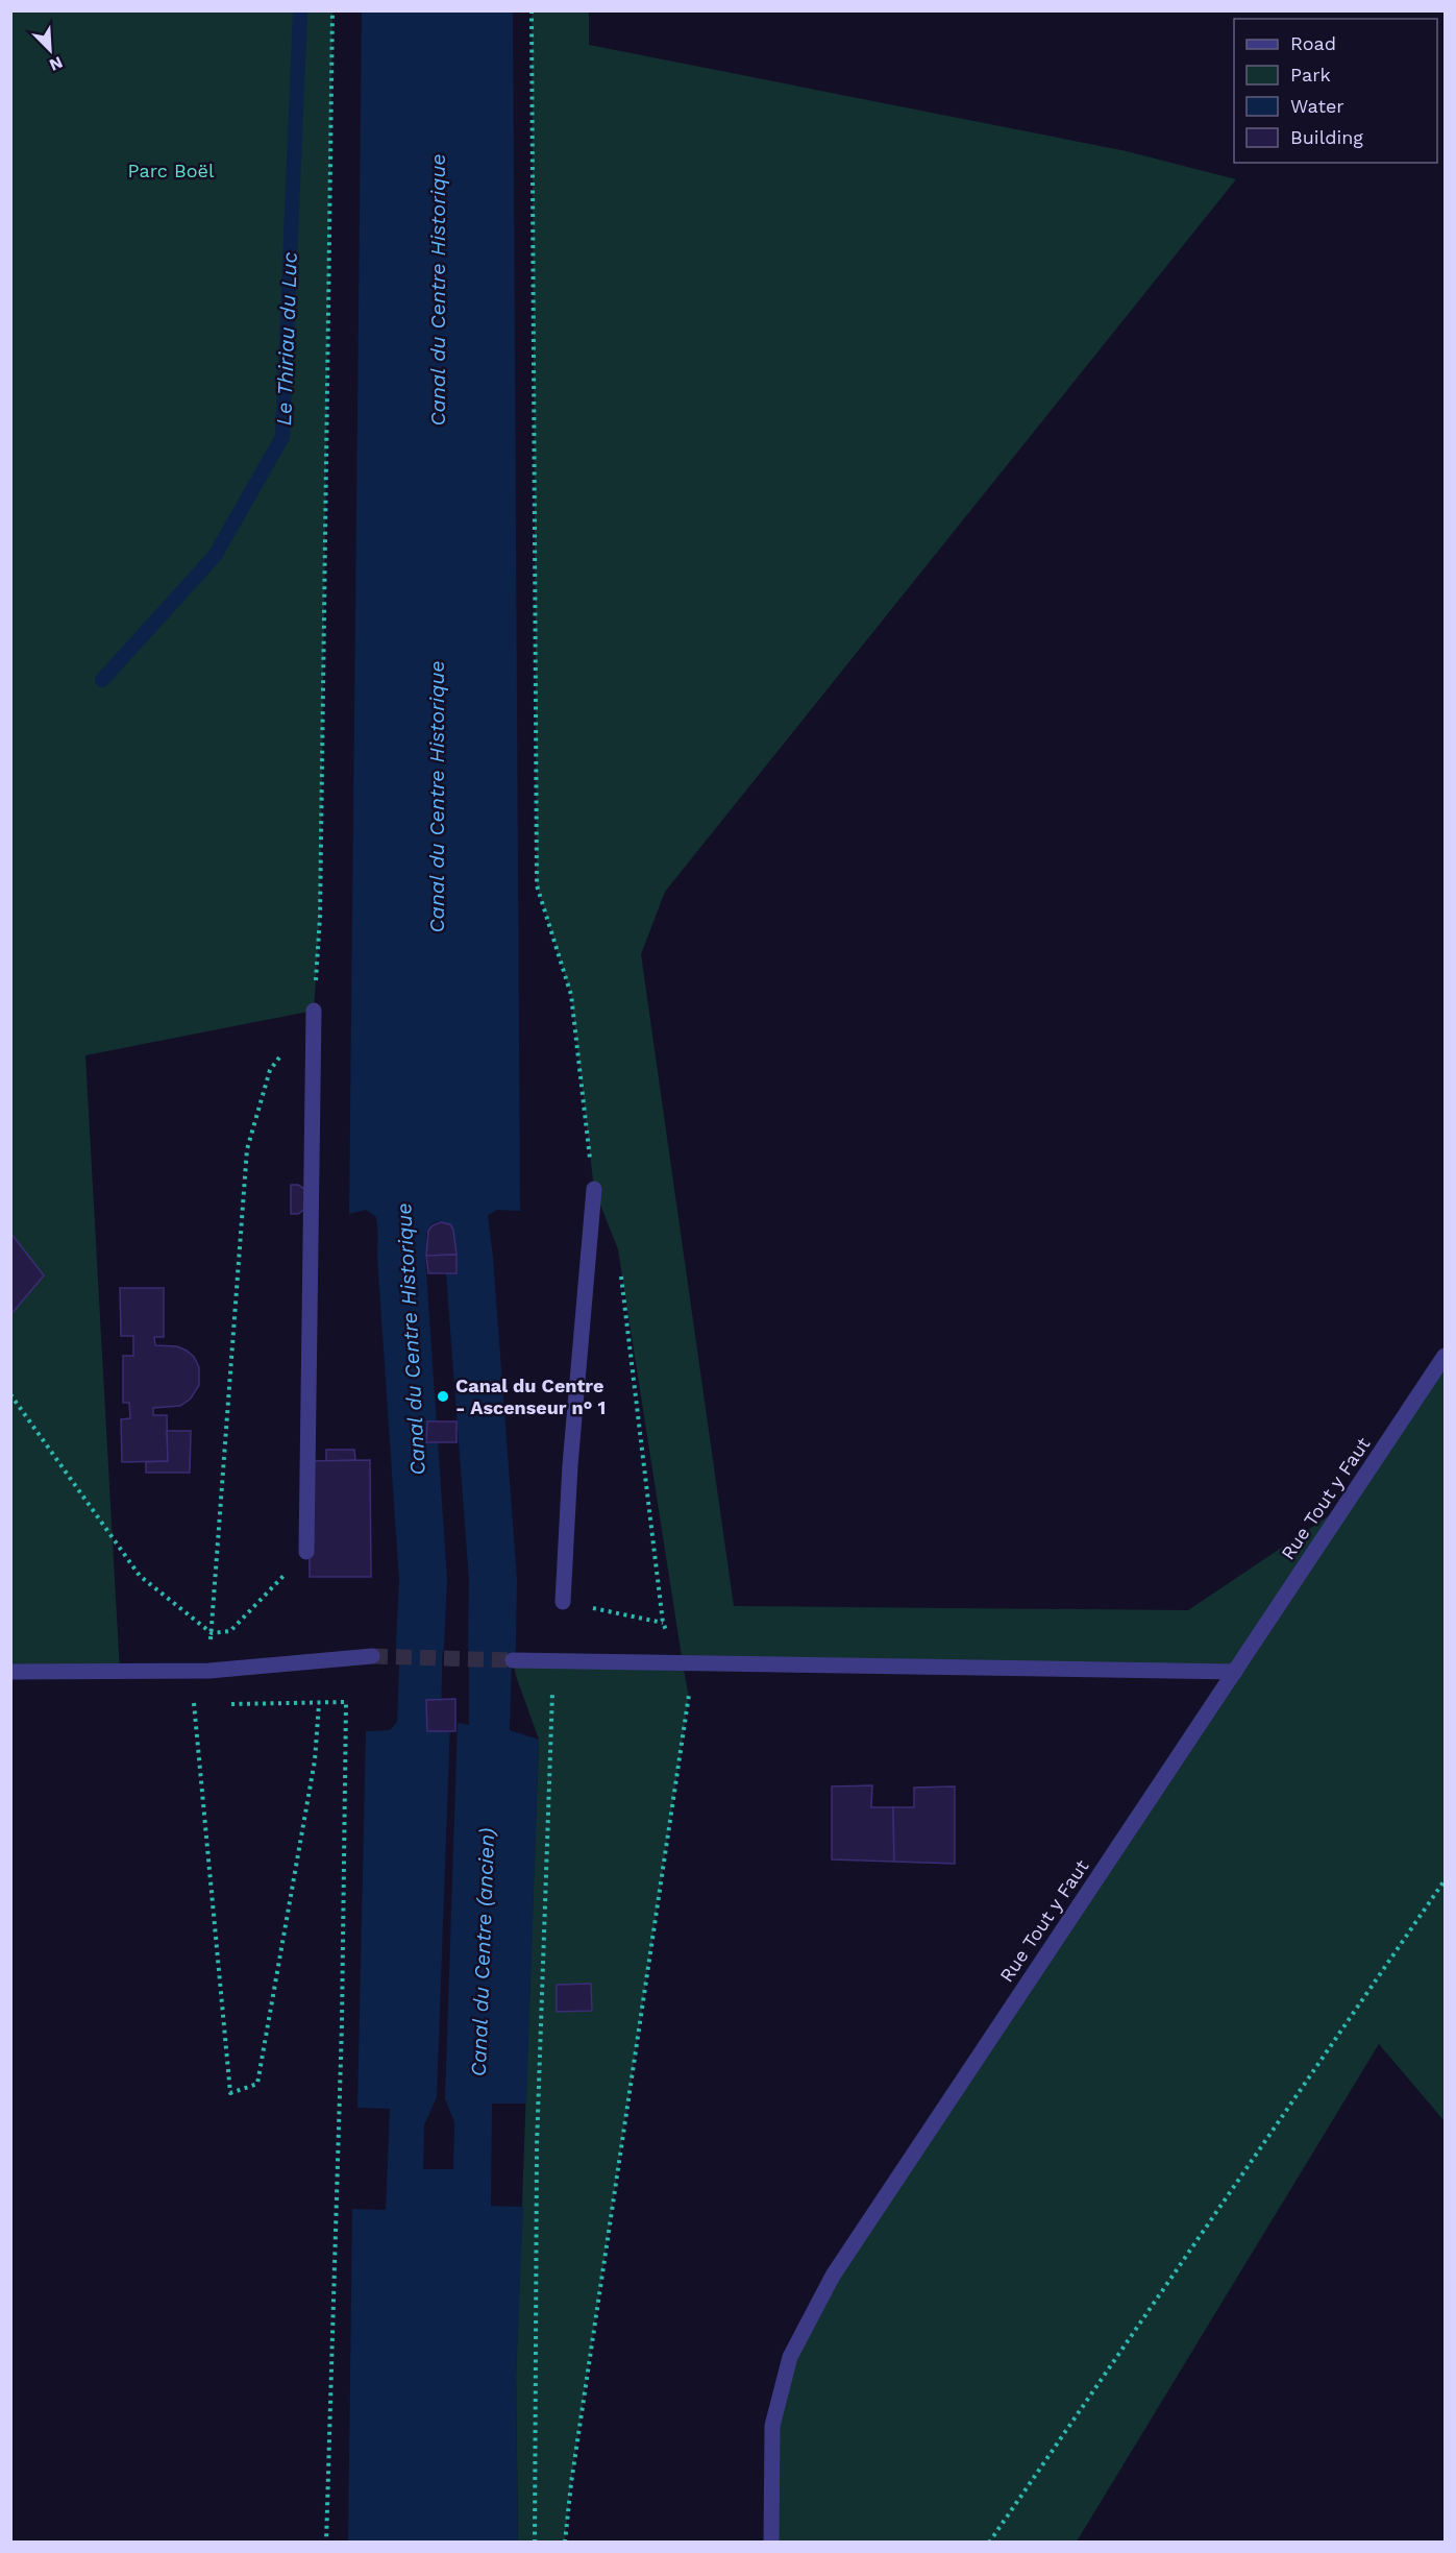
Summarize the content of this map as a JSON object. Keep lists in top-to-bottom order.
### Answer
{
  "streets": {
    "street": ["Rue Tout y Faut"]
  },
  "water": ["Canal du Centre Historique", "Le Thiriau du Luc", "Canal du Centre (ancien)"],
  "parks": ["Parc Boël"],
  "places": ["Canal du Centre - Ascenseur n° 1"],
  "legend": [
    "Road",
    "Park",
    "Water",
    "Building"
  ],
  "north": "bottom right"
}
